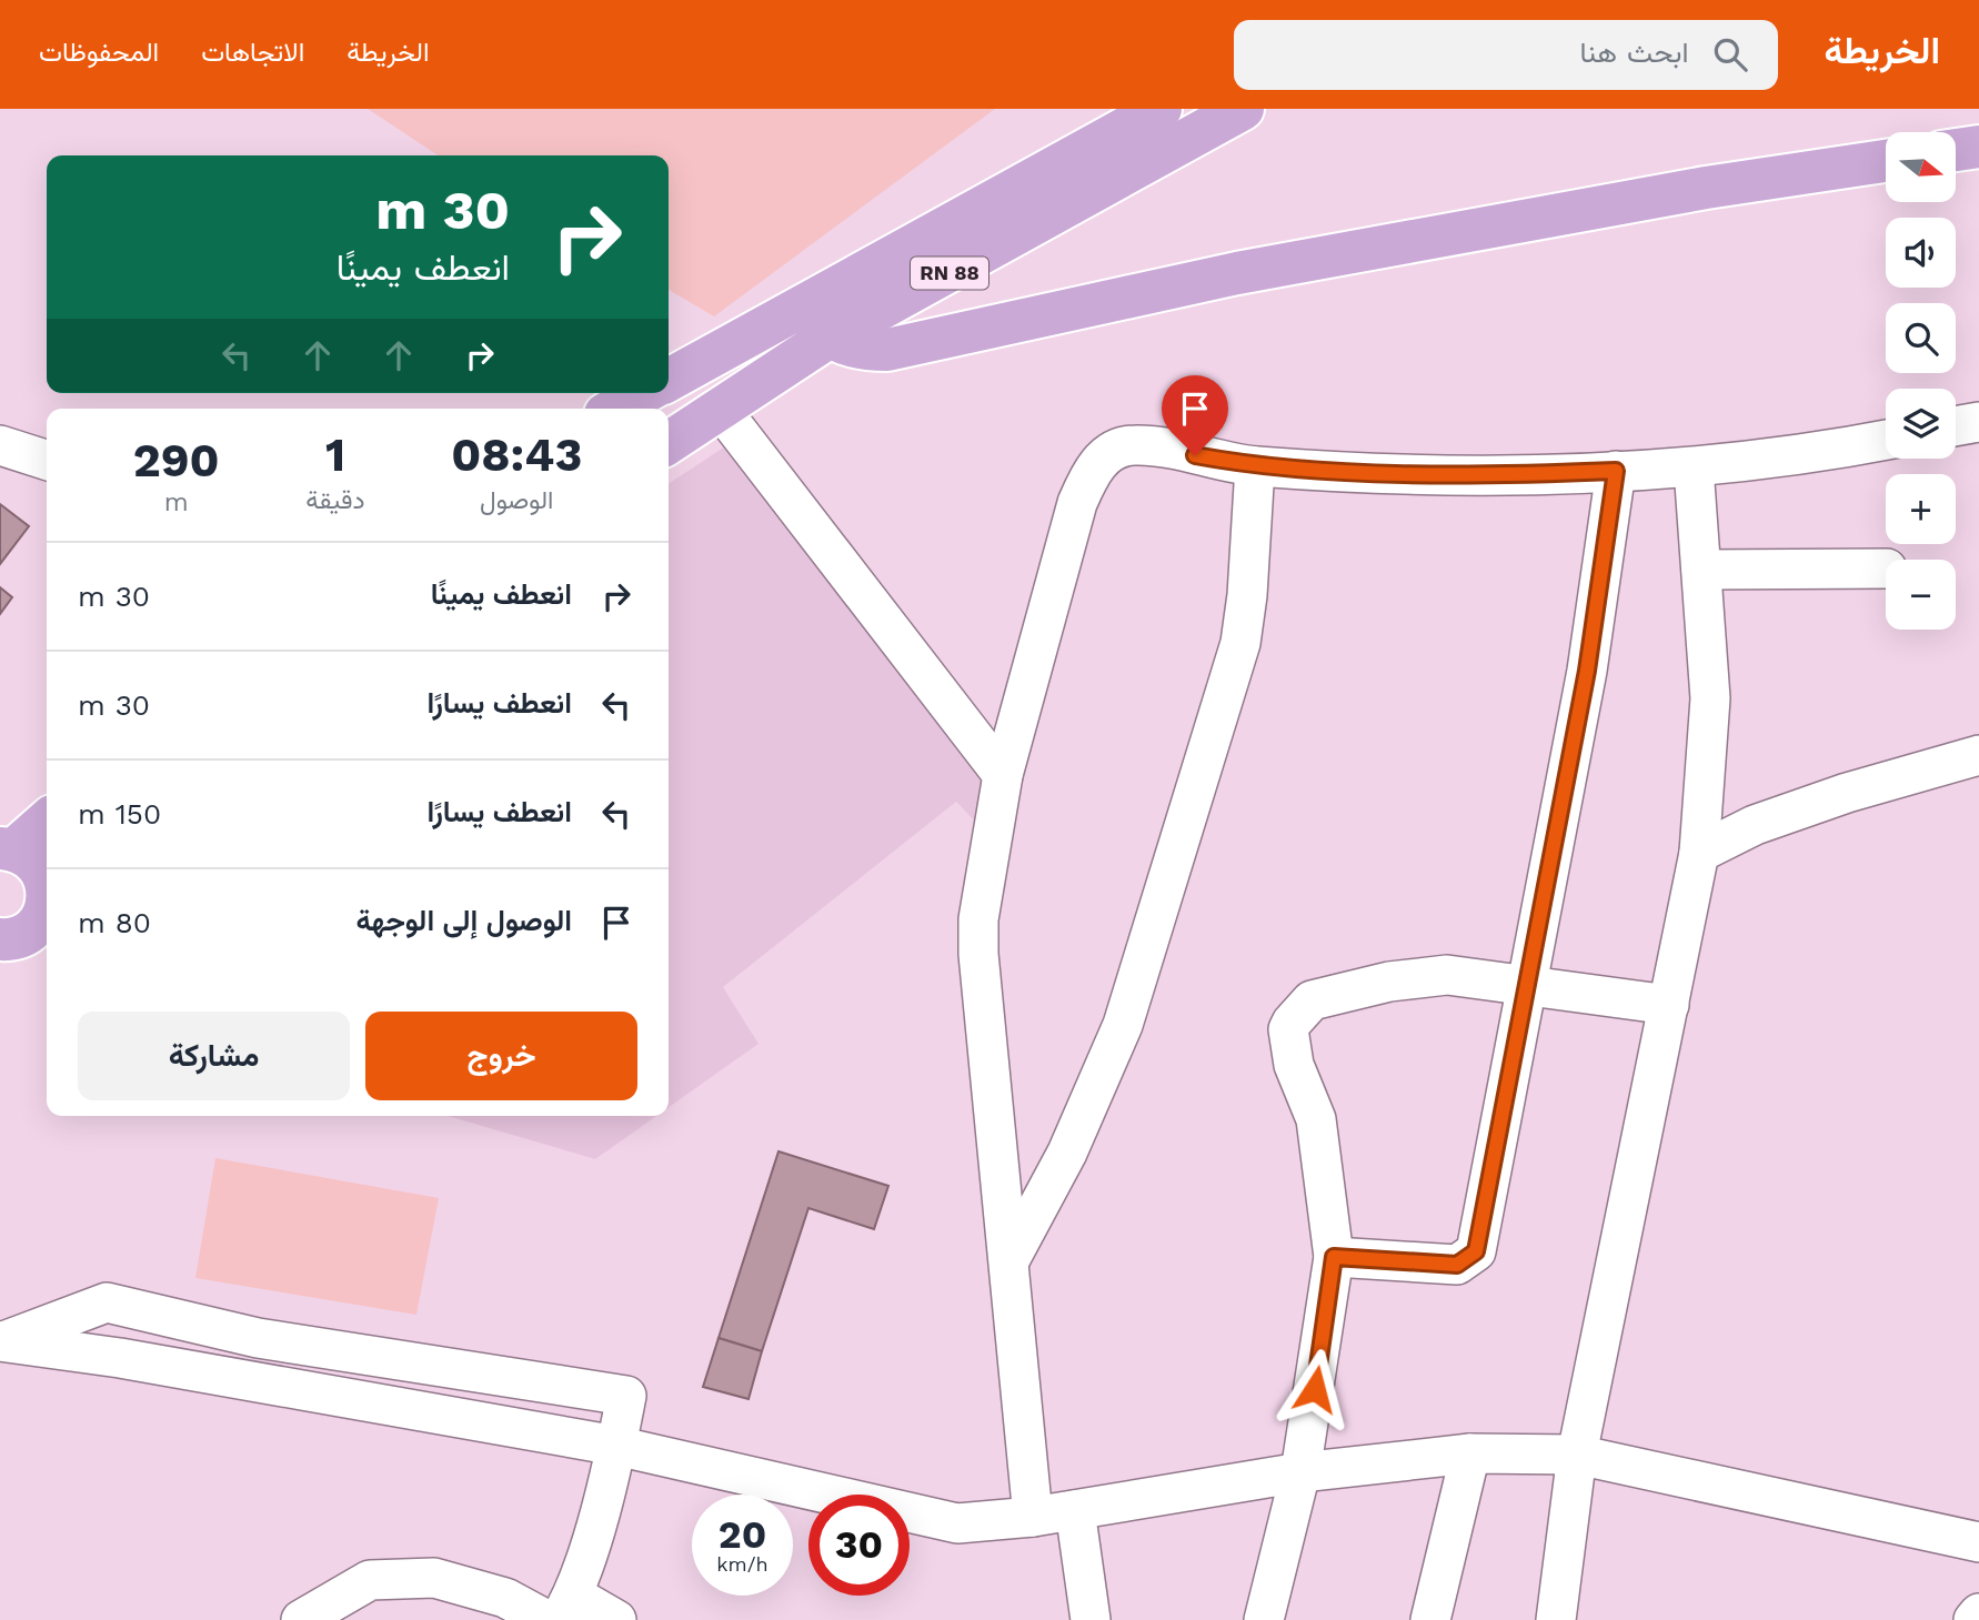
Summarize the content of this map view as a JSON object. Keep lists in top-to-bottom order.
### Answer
{
  "streets": {
    "main road": ["RN 88"]
  },
  "north": "right",
  "page": {
    "header": "الخريطة",
    "search": "ابحث هنا",
    "nav": ["الخريطة", "الاتجاهات", "المحفوظات"],
    "map_buttons": ["+", "−"],
    "turn": ["30 m", "انعطف يمينًا"],
    "eta": [
      "08:43",
      "الوصول",
      "1",
      "دقيقة",
      "290",
      "m"
    ],
    "list": [
      {
        "name": "انعطف يمينًا",
        "value": "30 m"
      },
      {
        "name": "انعطف يسارًا",
        "value": "30 m"
      },
      {
        "name": "انعطف يسارًا",
        "value": "150 m"
      },
      {
        "name": "الوصول إلى الوجهة",
        "value": "80 m"
      }
    ],
    "buttons": ["خروج", "مشاركة"],
    "speed": "20 km/h",
    "limit": "30"
  }
}
